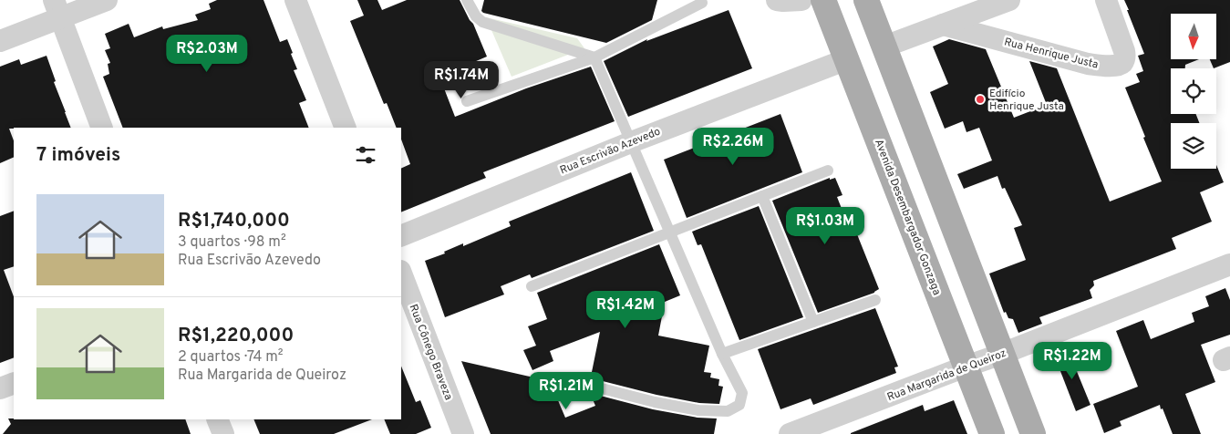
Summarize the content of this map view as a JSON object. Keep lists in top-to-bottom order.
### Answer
{
  "streets": {
    "main road": ["Avenida Desembargador Gonzaga"],
    "street": [
      "Rua Henrique Justa",
      "Rua Escrivão Azevedo",
      "Rua Cônego Braveza",
      "Rua Margarida de Queiroz"
    ]
  },
  "crossings": [
    ["Rua Escrivão Azevedo", "Avenida Desembargador Gonzaga"],
    ["Avenida Desembargador Gonzaga", "Rua Margarida de Queiroz"]
  ],
  "places": ["Edifício Henrique Justa"],
  "north": "bottom",
  "page": {
    "price": [
      "R$2.03M",
      "R$1.74M",
      "R$2.26M",
      "R$1.03M",
      "R$1.42M",
      "R$1.22M",
      "R$1.21M"
    ],
    "heading": "7 imóveis",
    "list": [
      {
        "name": "R$1,740,000",
        "note": "3 quartos · 98 m² · Rua Escrivão Azevedo"
      },
      {
        "name": "R$1,220,000",
        "note": "2 quartos · 74 m² · Rua Margarida de Queiroz"
      }
    ]
  }
}
